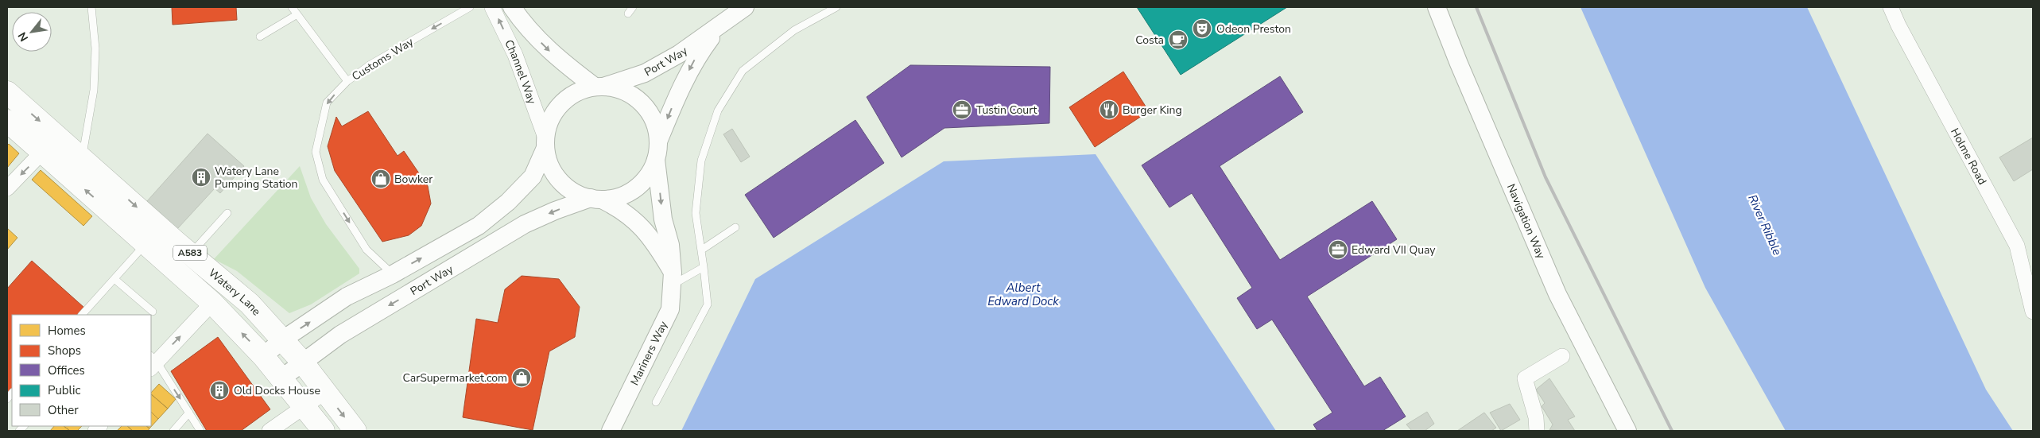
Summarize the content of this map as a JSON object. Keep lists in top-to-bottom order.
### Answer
{
  "streets": {
    "highway": ["A583", "Watery Lane"],
    "street": [
      "Port Way",
      "Channel Way",
      "Holme Road",
      "Navigation Way",
      "Mariners Way"
    ],
    "lane": ["Customs Way"]
  },
  "crossings": [
    ["Port Way", "Channel Way"],
    ["Port Way", "Watery Lane"],
    ["Port Way", "Mariners Way"],
    ["Channel Way", "Mariners Way"]
  ],
  "one_way": ["Mariners Way"],
  "water": ["River Ribble", "Albert Edward Dock"],
  "places": {
    "theatre": ["Odeon Preston"],
    "cafe": ["Costa"],
    "office": ["Tustin Court", "Edward VII Quay"],
    "restaurant": ["Burger King"],
    "building": ["Watery Lane Pumping Station", "Old Docks House"],
    "shop": ["Bowker", "CarSupermarket.com"]
  },
  "legend": [
    "Homes",
    "Shops",
    "Offices",
    "Public",
    "Other"
  ],
  "north": "bottom left"
}
